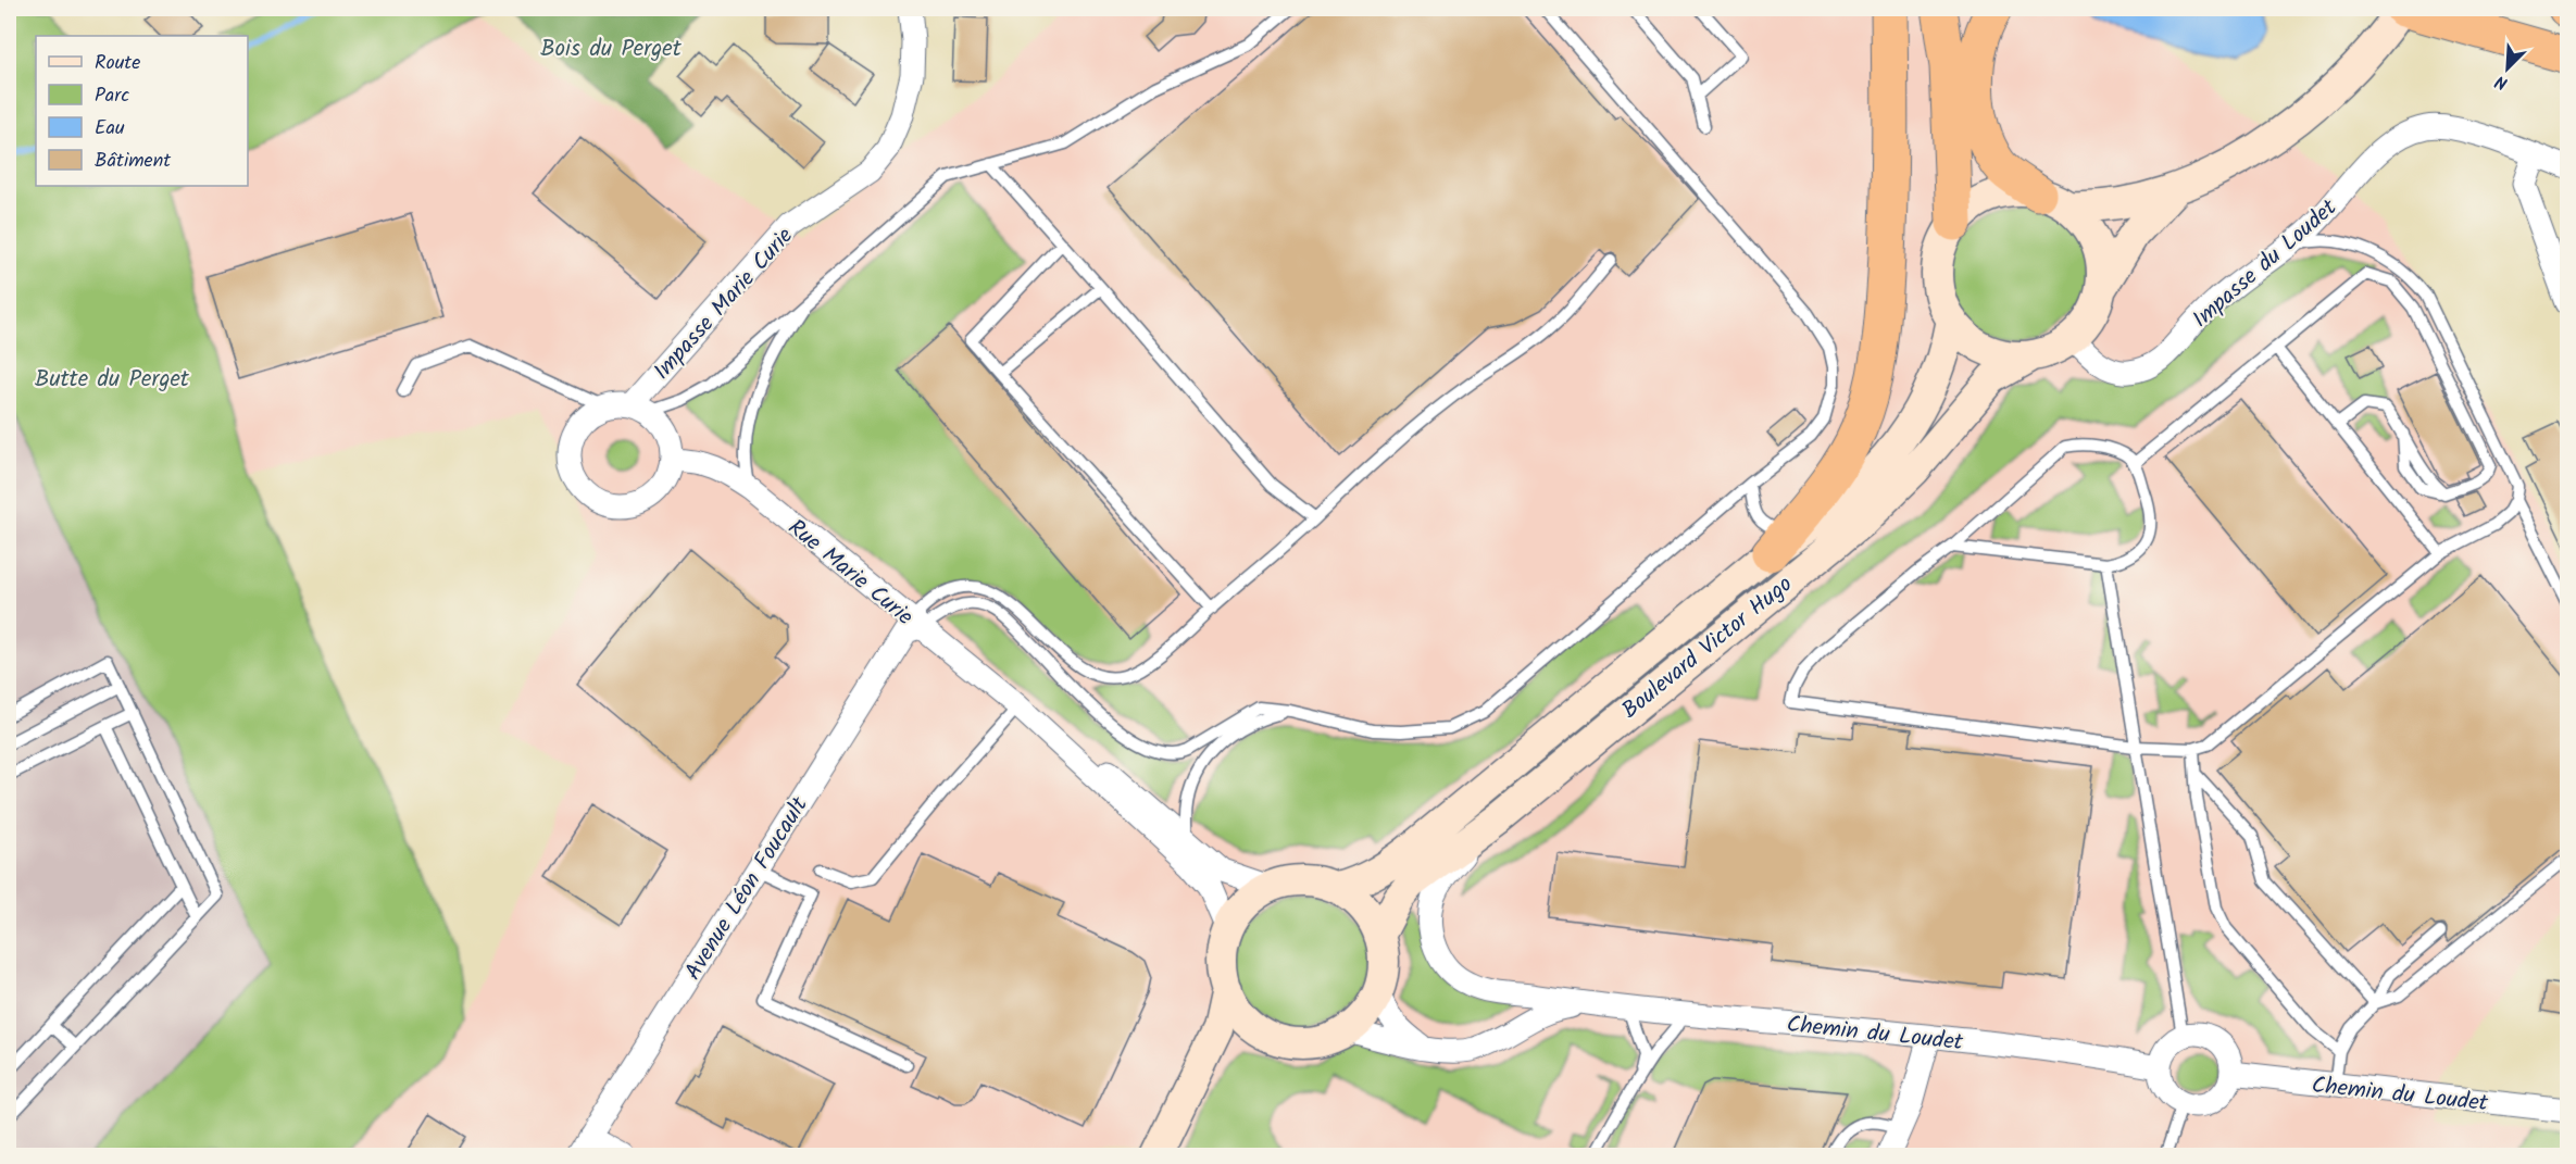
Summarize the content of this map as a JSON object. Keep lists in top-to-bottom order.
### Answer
{
  "streets": {
    "main road": ["Boulevard Victor Hugo"],
    "street": [
      "Impasse du Loudet",
      "Impasse Marie Curie",
      "Rue Marie Curie",
      "Avenue Léon Foucault",
      "Chemin du Loudet"
    ]
  },
  "crossings": [
    ["Impasse du Loudet", "Boulevard Victor Hugo"],
    ["Impasse Marie Curie", "Rue Marie Curie"],
    ["Rue Marie Curie", "Boulevard Victor Hugo"],
    ["Rue Marie Curie", "Avenue Léon Foucault"],
    ["Rue Marie Curie", "Chemin du Loudet"],
    ["Boulevard Victor Hugo", "Chemin du Loudet"]
  ],
  "parks": ["Bois du Perget", "Butte du Perget"],
  "legend": [
    "Route",
    "Parc",
    "Eau",
    "Bâtiment"
  ],
  "north": "bottom left"
}
